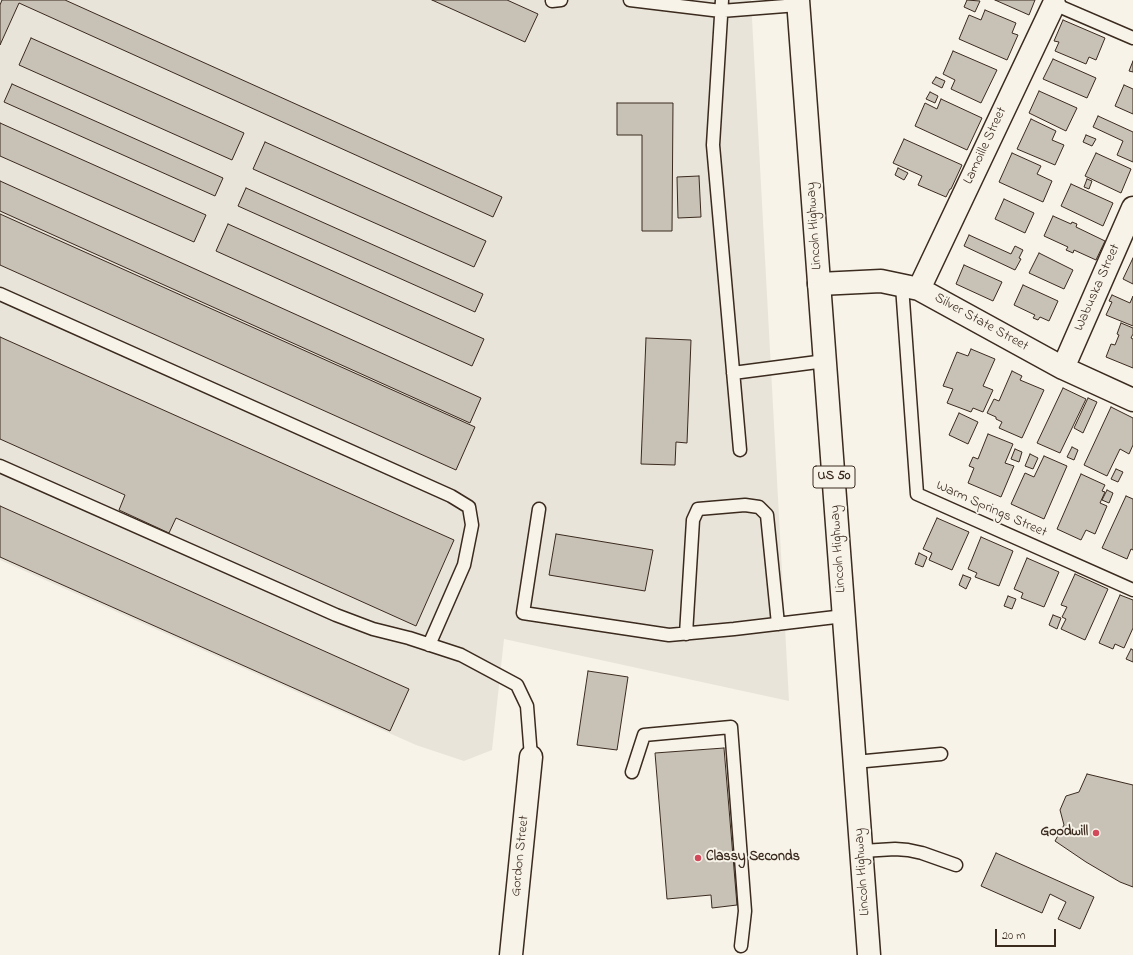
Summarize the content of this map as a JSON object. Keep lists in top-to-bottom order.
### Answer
{
  "streets": {
    "main road": [
      "Lamoille Street",
      "Lincoln Highway",
      "Wabuska Street",
      "Silver State Street",
      "US 50",
      "Gordon Street"
    ],
    "lane": ["Warm Springs Street"]
  },
  "crossings": [
    ["Lamoille Street", "Silver State Street"],
    ["Lamoille Street", "Warm Springs Street"],
    ["Lincoln Highway", "Silver State Street"],
    ["Wabuska Street", "Silver State Street"],
    ["Silver State Street", "Warm Springs Street"]
  ],
  "places": ["Goodwill", "Classy Seconds"],
  "scale_bar": "20 m"
}
